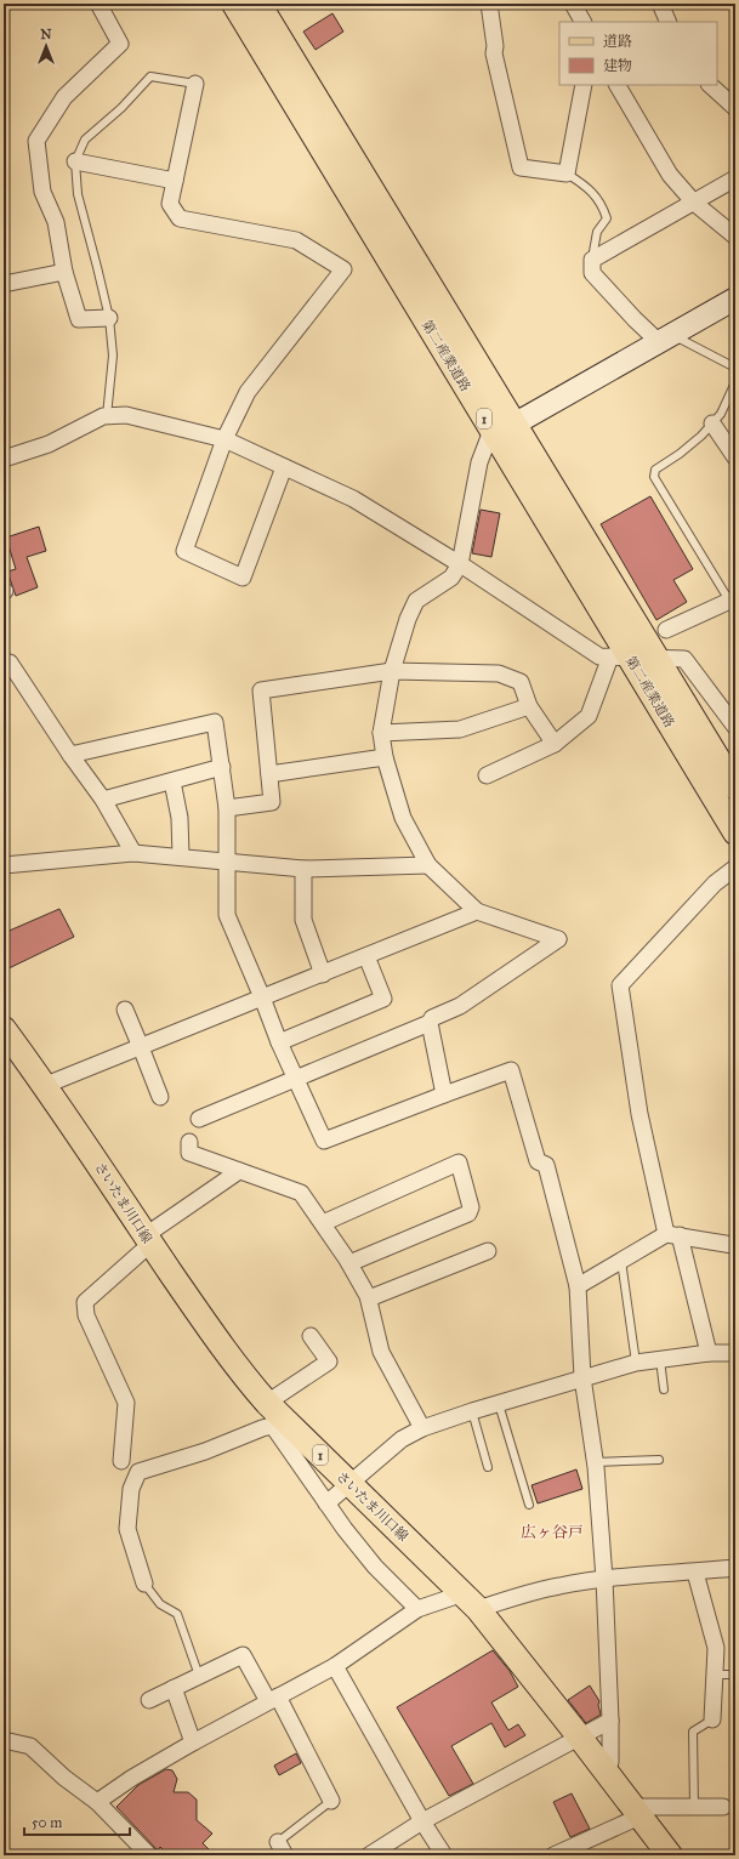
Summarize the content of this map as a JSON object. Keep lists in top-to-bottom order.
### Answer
{
  "streets": {
    "main road": ["第二産業道路", "1", "さいたま川口線"]
  },
  "districts": ["広ヶ谷戸"],
  "legend": ["道路", "建物"],
  "scale_bar": "50 m",
  "north": "top"
}
